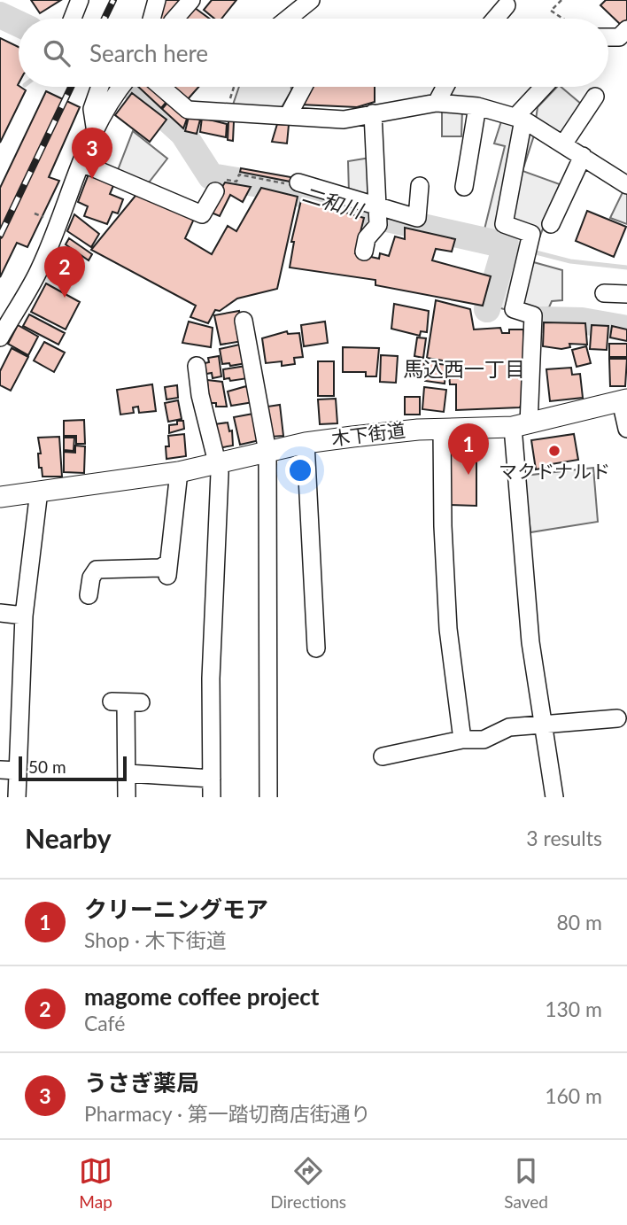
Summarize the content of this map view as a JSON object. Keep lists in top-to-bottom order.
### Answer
{
  "streets": {
    "main road": ["木下街道"]
  },
  "districts": ["馬込西一丁目"],
  "water": ["二和川"],
  "places": ["マクドナルド"],
  "scale_bar": "50 m",
  "page": {
    "search": "Search here",
    "pins": ["3", "2", "1"],
    "scale": "50 m",
    "heading": ["Nearby", "3 results"],
    "list": [
      {
        "mark": "1",
        "name": "クリーニングモア",
        "note": "Shop · 木下街道",
        "value": "80 m"
      },
      {
        "mark": "2",
        "name": "magome coffee project",
        "note": "Café",
        "value": "130 m"
      },
      {
        "mark": "3",
        "name": "うさぎ薬局",
        "note": "Pharmacy · 第一踏切商店街通り",
        "value": "160 m"
      }
    ],
    "nav": ["Map", "Directions", "Saved"]
  }
}
